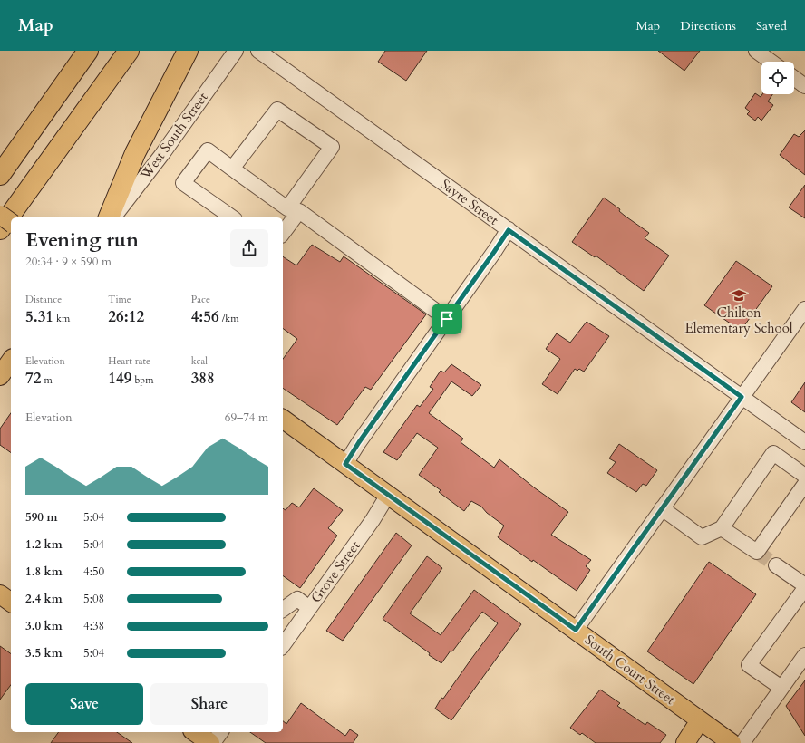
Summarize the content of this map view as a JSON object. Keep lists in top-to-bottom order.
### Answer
{
  "streets": {
    "main road": ["South Court Street"],
    "street": ["West South Street", "Sayre Street", "Grove Street"]
  },
  "crossings": [
    ["Grove Street", "South Court Street"]
  ],
  "places": {
    "school or university": ["Chilton Elementary School"]
  },
  "page": {
    "header": "Map",
    "nav": ["Map", "Directions", "Saved"],
    "heading": ["Evening run", "20:34 · 9 × 590 m"],
    "stats": [
      ["Distance", "5.31 km"],
      ["Time", "26:12"],
      ["Pace", "4:56 /km"],
      ["Elevation", "72 m"],
      ["Heart rate", "149 bpm"],
      ["kcal", "388"]
    ],
    "chart": ["Elevation", "69–74 m"],
    "list": [
      {
        "name": "590 m",
        "note": "5:04"
      },
      {
        "name": "1.2 km",
        "note": "5:04"
      },
      {
        "name": "1.8 km",
        "note": "4:50"
      },
      {
        "name": "2.4 km",
        "note": "5:08"
      },
      {
        "name": "3.0 km",
        "note": "4:38"
      },
      {
        "name": "3.5 km",
        "note": "5:04"
      }
    ],
    "buttons": ["Save", "Share"]
  }
}
